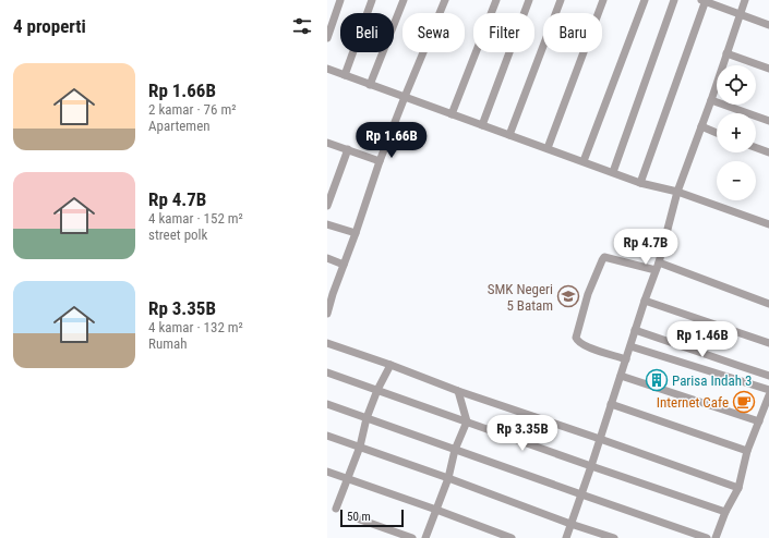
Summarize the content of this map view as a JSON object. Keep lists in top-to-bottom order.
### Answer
{
  "places": {
    "school or university": ["SMK Negeri 5 Batam"],
    "building": ["Parisa Indah 3"],
    "cafe": ["Internet Cafe"]
  },
  "scale_bar": "50 m",
  "page": {
    "heading": "4 properti",
    "chip": [
      "Beli",
      "Sewa",
      "Filter",
      "Baru"
    ],
    "list": [
      {
        "name": "Rp 1.66B",
        "note": "2 kamar · 76 m² · Apartemen"
      },
      {
        "name": "Rp 4.7B",
        "note": "4 kamar · 152 m² · street polk"
      },
      {
        "name": "Rp 3.35B",
        "note": "4 kamar · 132 m² · Rumah"
      }
    ],
    "map_buttons": ["+", "−"],
    "price": [
      "Rp 1.66B",
      "Rp 4.7B",
      "Rp 1.46B",
      "Rp 3.35B"
    ],
    "scale": "50 m"
  }
}
